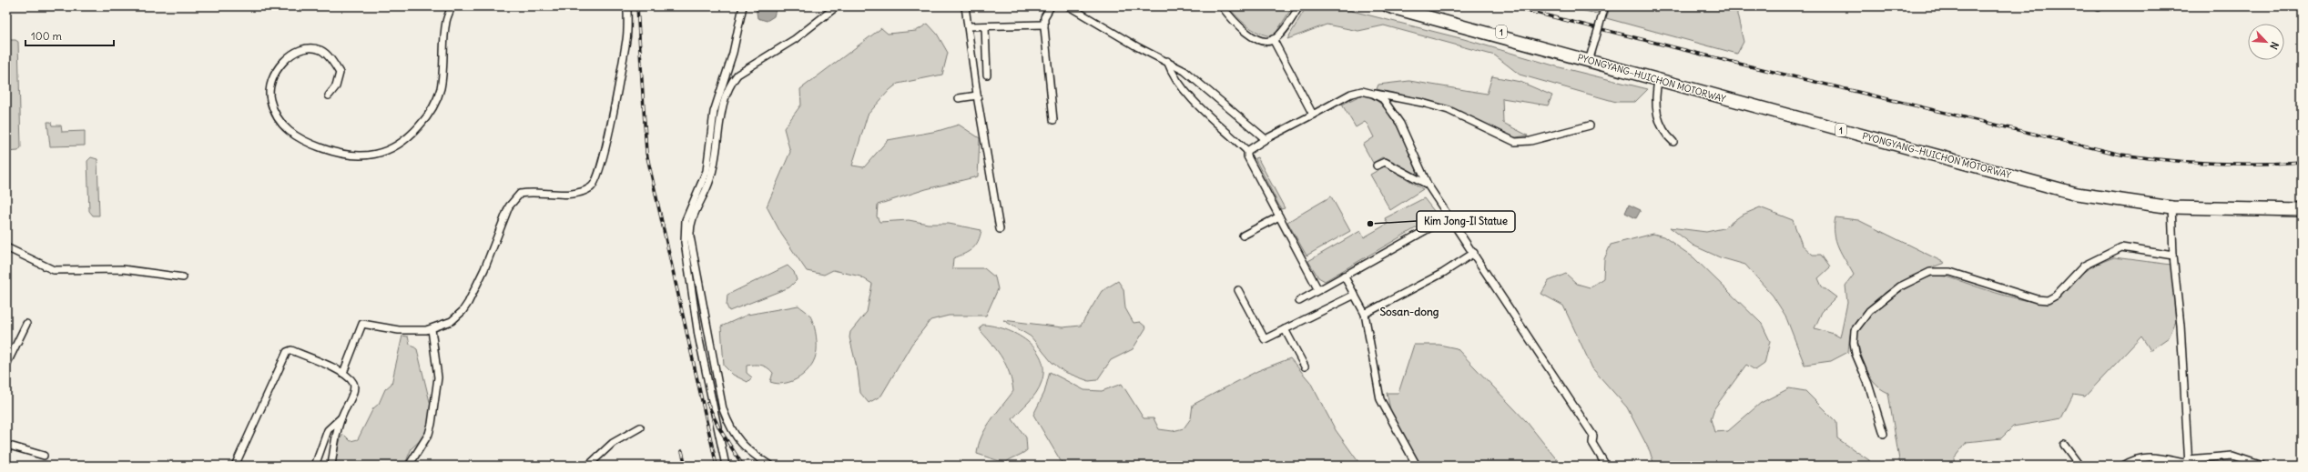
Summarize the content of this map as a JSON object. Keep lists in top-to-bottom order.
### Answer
{
  "streets": {
    "highway": ["1", "PYONGYANG–HUICHON MOTORWAY"]
  },
  "districts": ["Sosan-dong"],
  "places": ["Kim Jong-Il Statue"],
  "scale_bar": "100 m",
  "north": "bottom right"
}
